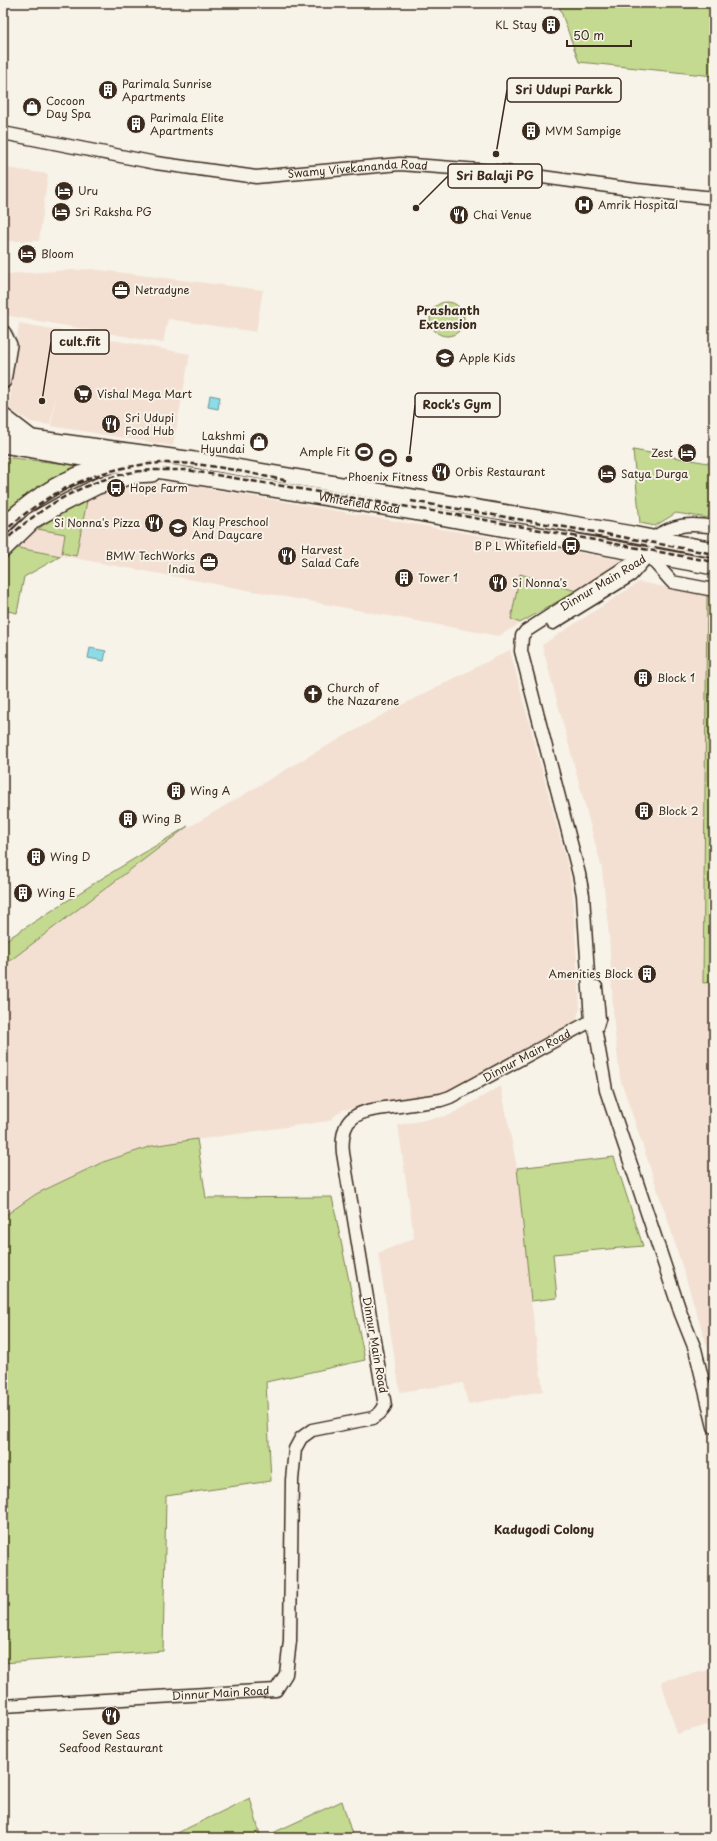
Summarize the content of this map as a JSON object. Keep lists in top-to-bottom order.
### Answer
{
  "streets": {
    "main road": ["Whitefield Road"],
    "street": ["Swamy Vivekananda Road", "Dinnur Main Road"]
  },
  "crossings": [
    ["Whitefield Road", "Dinnur Main Road"]
  ],
  "districts": ["Prashanth Extension", "Kadugodi Colony"],
  "places": {
    "building": [
      "KL Stay",
      "Parimala Sunrise Apartments",
      "Parimala Elite Apartments",
      "MVM Sampige",
      "Tower 1",
      "Block 1",
      "Wing A",
      "Block 2",
      "Wing B",
      "Wing D",
      "Wing E",
      "Amenities Block"
    ],
    "shop": ["Cocoon Day Spa", "Lakshmi Hyundai"],
    "other": [
      "Sri Udupi Parkk",
      "Sri Balaji PG",
      "cult.fit",
      "Rock's Gym"
    ],
    "hotel": [
      "Uru",
      "Sri Raksha PG",
      "Bloom",
      "Zest",
      "Satya Durga"
    ],
    "hospital": ["Amrik Hospital"],
    "restaurant": [
      "Chai Venue",
      "Sri Udupi Food Hub",
      "Orbis Restaurant",
      "Si Nonna's Pizza",
      "Harvest Salad Cafe",
      "Si Nonna's",
      "Seven Seas Seafood Restaurant"
    ],
    "office": ["Netradyne", "BMW TechWorks India"],
    "school or university": ["Apple Kids", "Klay Preschool And Daycare"],
    "supermarket": ["Vishal Mega Mart"],
    "sports": ["Ample Fit", "Phoenix Fitness"],
    "bus stop": ["Hope Farm", "B P L Whitefield"],
    "church": ["Church of the Nazarene"]
  },
  "scale_bar": "50 m"
}
